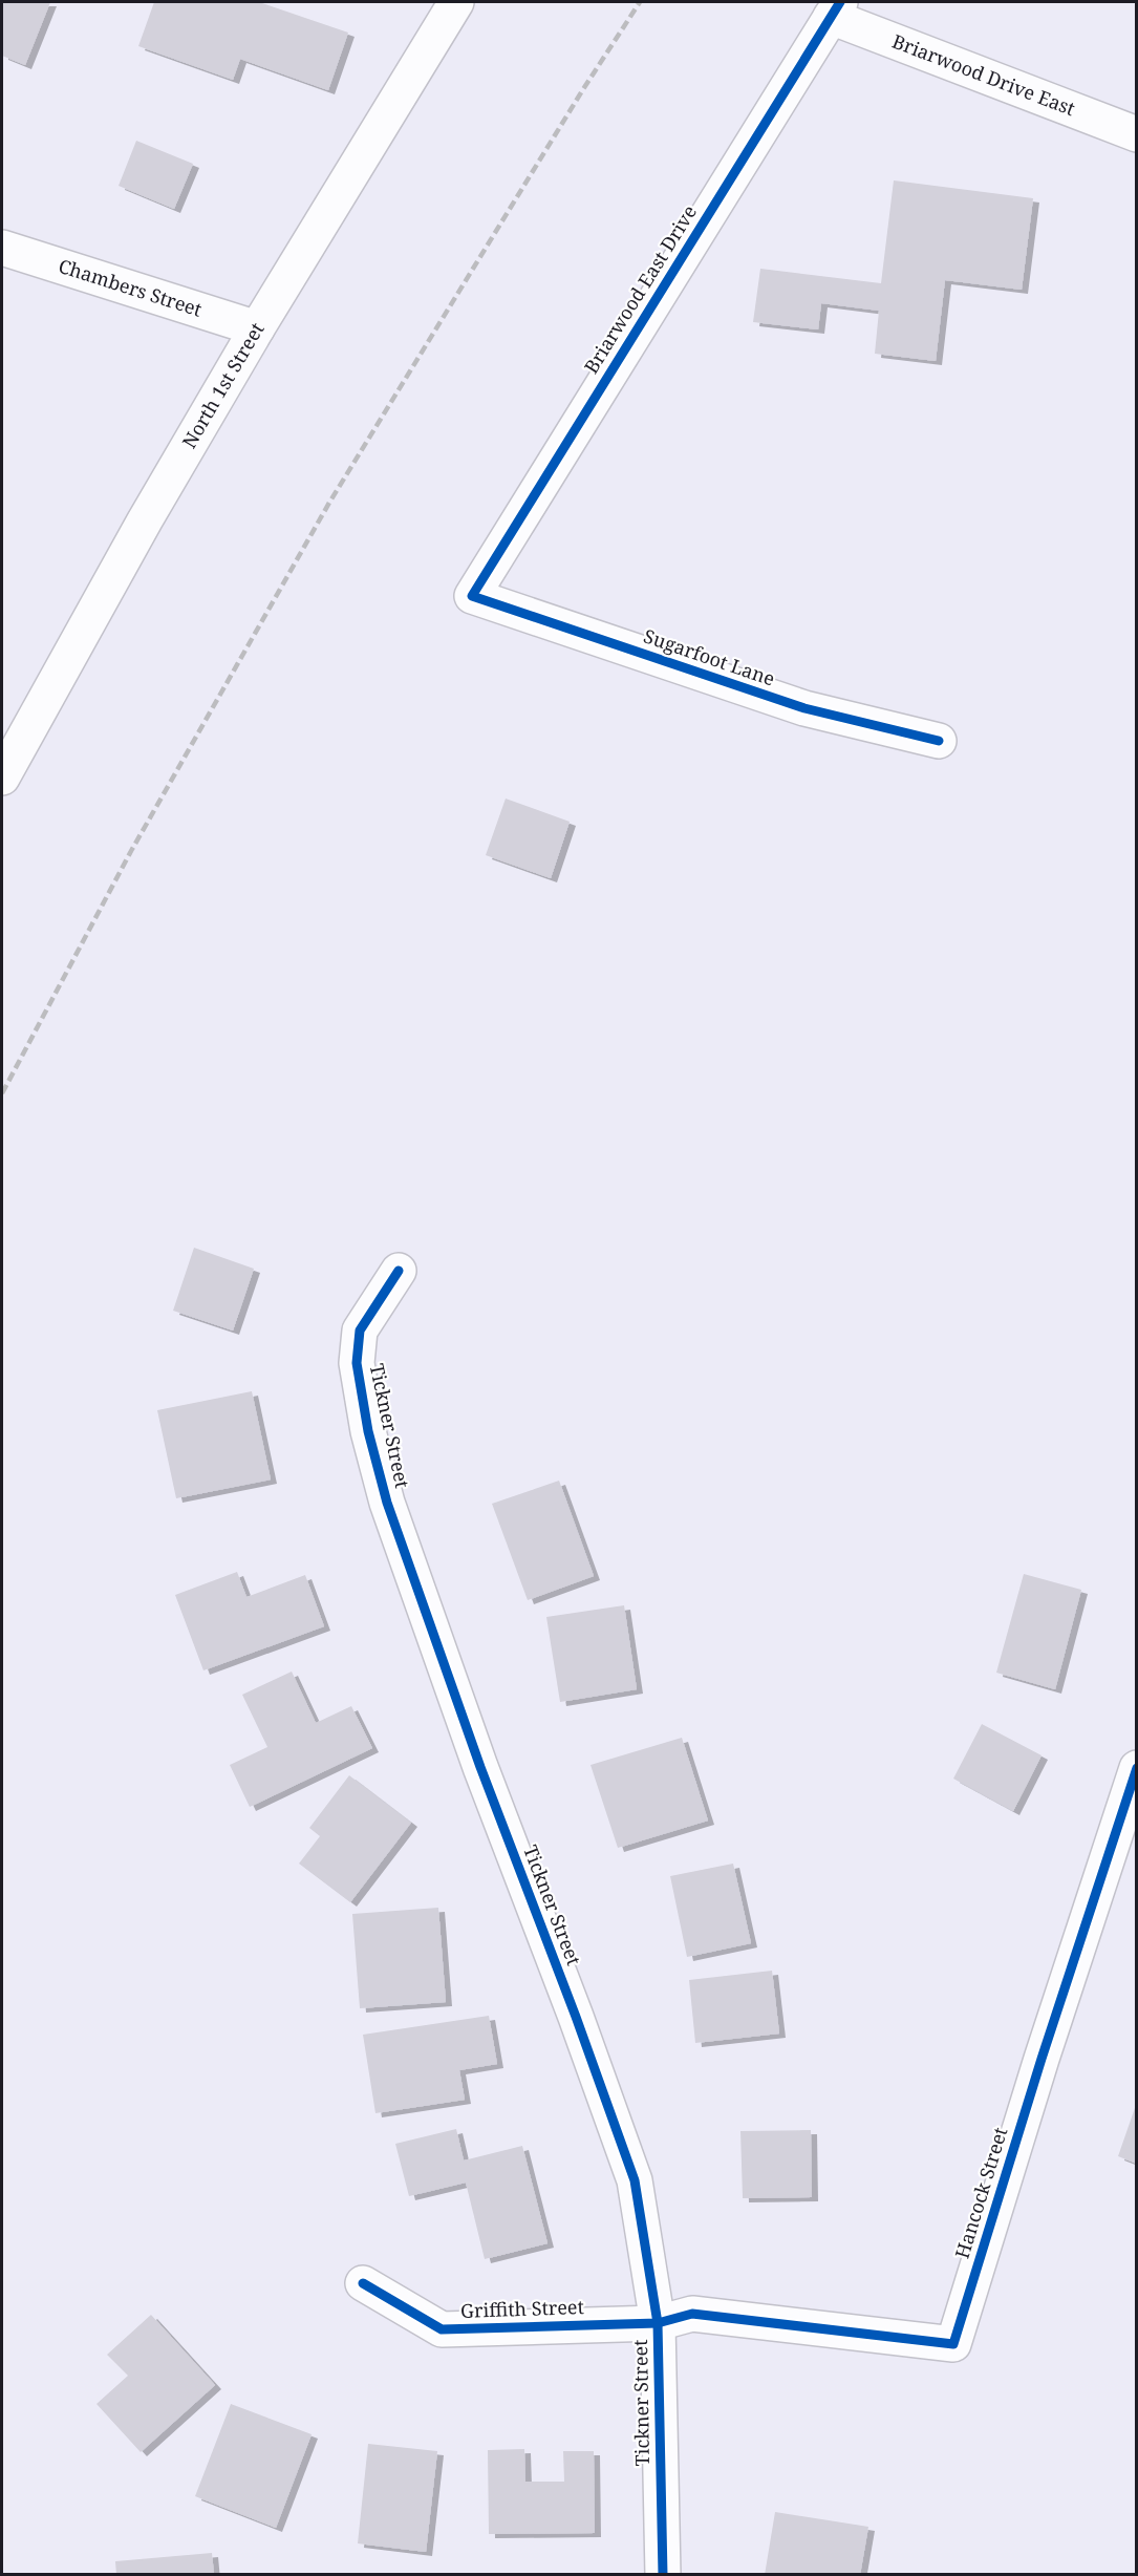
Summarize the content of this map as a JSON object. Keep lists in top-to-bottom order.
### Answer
{
  "streets": {
    "street": [
      "Briarwood Drive East",
      "Chambers Street",
      "Briarwood East Drive",
      "North 1st Street",
      "Sugarfoot Lane",
      "Tickner Street",
      "Hancock Street",
      "Griffith Street"
    ]
  },
  "crossings": [
    ["Briarwood Drive East", "Briarwood East Drive"],
    ["Chambers Street", "North 1st Street"],
    ["Briarwood East Drive", "Sugarfoot Lane"],
    ["Tickner Street", "Hancock Street"],
    ["Tickner Street", "Griffith Street"],
    ["Hancock Street", "Griffith Street"]
  ]
}
